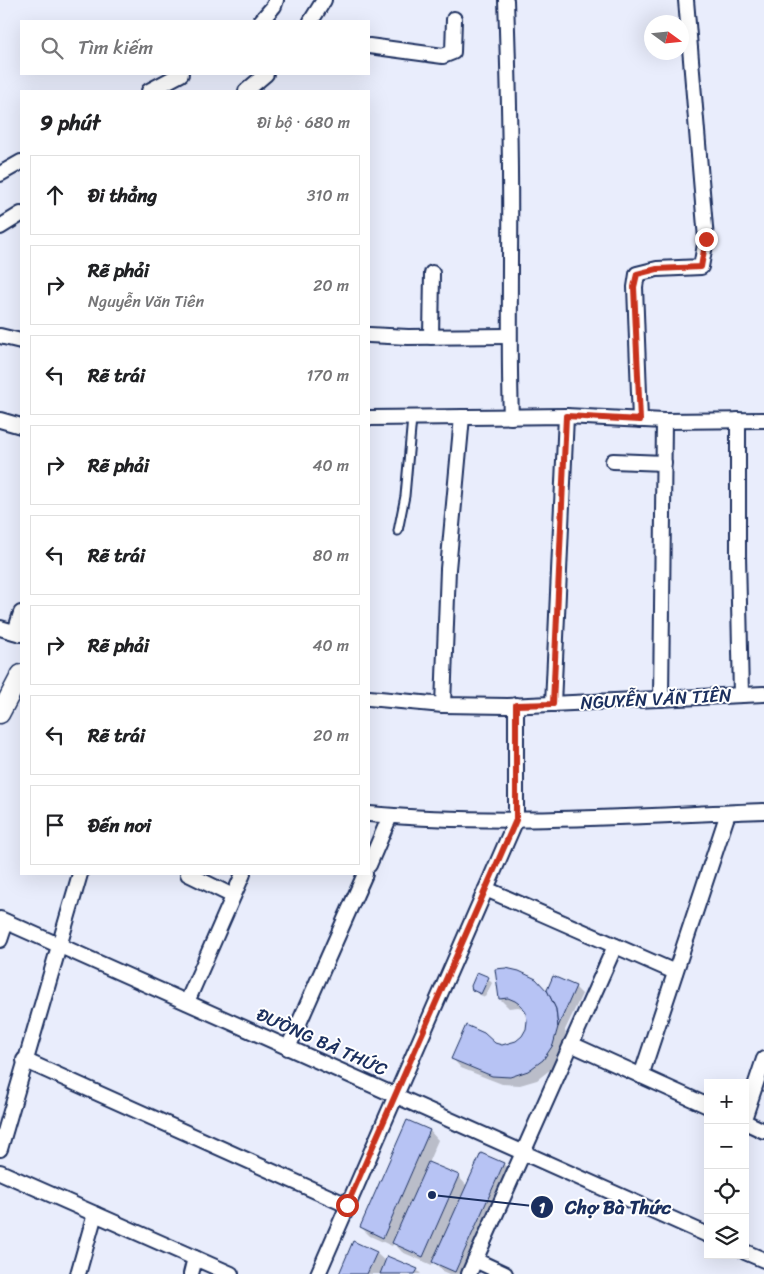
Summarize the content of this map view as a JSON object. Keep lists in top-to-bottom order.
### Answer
{
  "streets": {
    "street": ["NGUYỄN VĂN TIÊN", "ĐƯỜNG BÀ THỨC"]
  },
  "places": ["Chợ Bà Thức"],
  "north": "right",
  "page": {
    "search": "Tìm kiếm",
    "heading": ["9 phút", "Đi bộ · 680 m"],
    "list": [
      ["Đi thẳng", "310 m"],
      ["Rẽ phải", "Nguyễn Văn Tiên", "20 m"],
      ["Rẽ trái", "170 m"],
      ["Rẽ phải", "40 m"],
      ["Rẽ trái", "80 m"],
      ["Rẽ phải", "40 m"],
      ["Rẽ trái", "20 m"],
      "Đến nơi"
    ],
    "map_buttons": ["+", "−"]
  }
}
